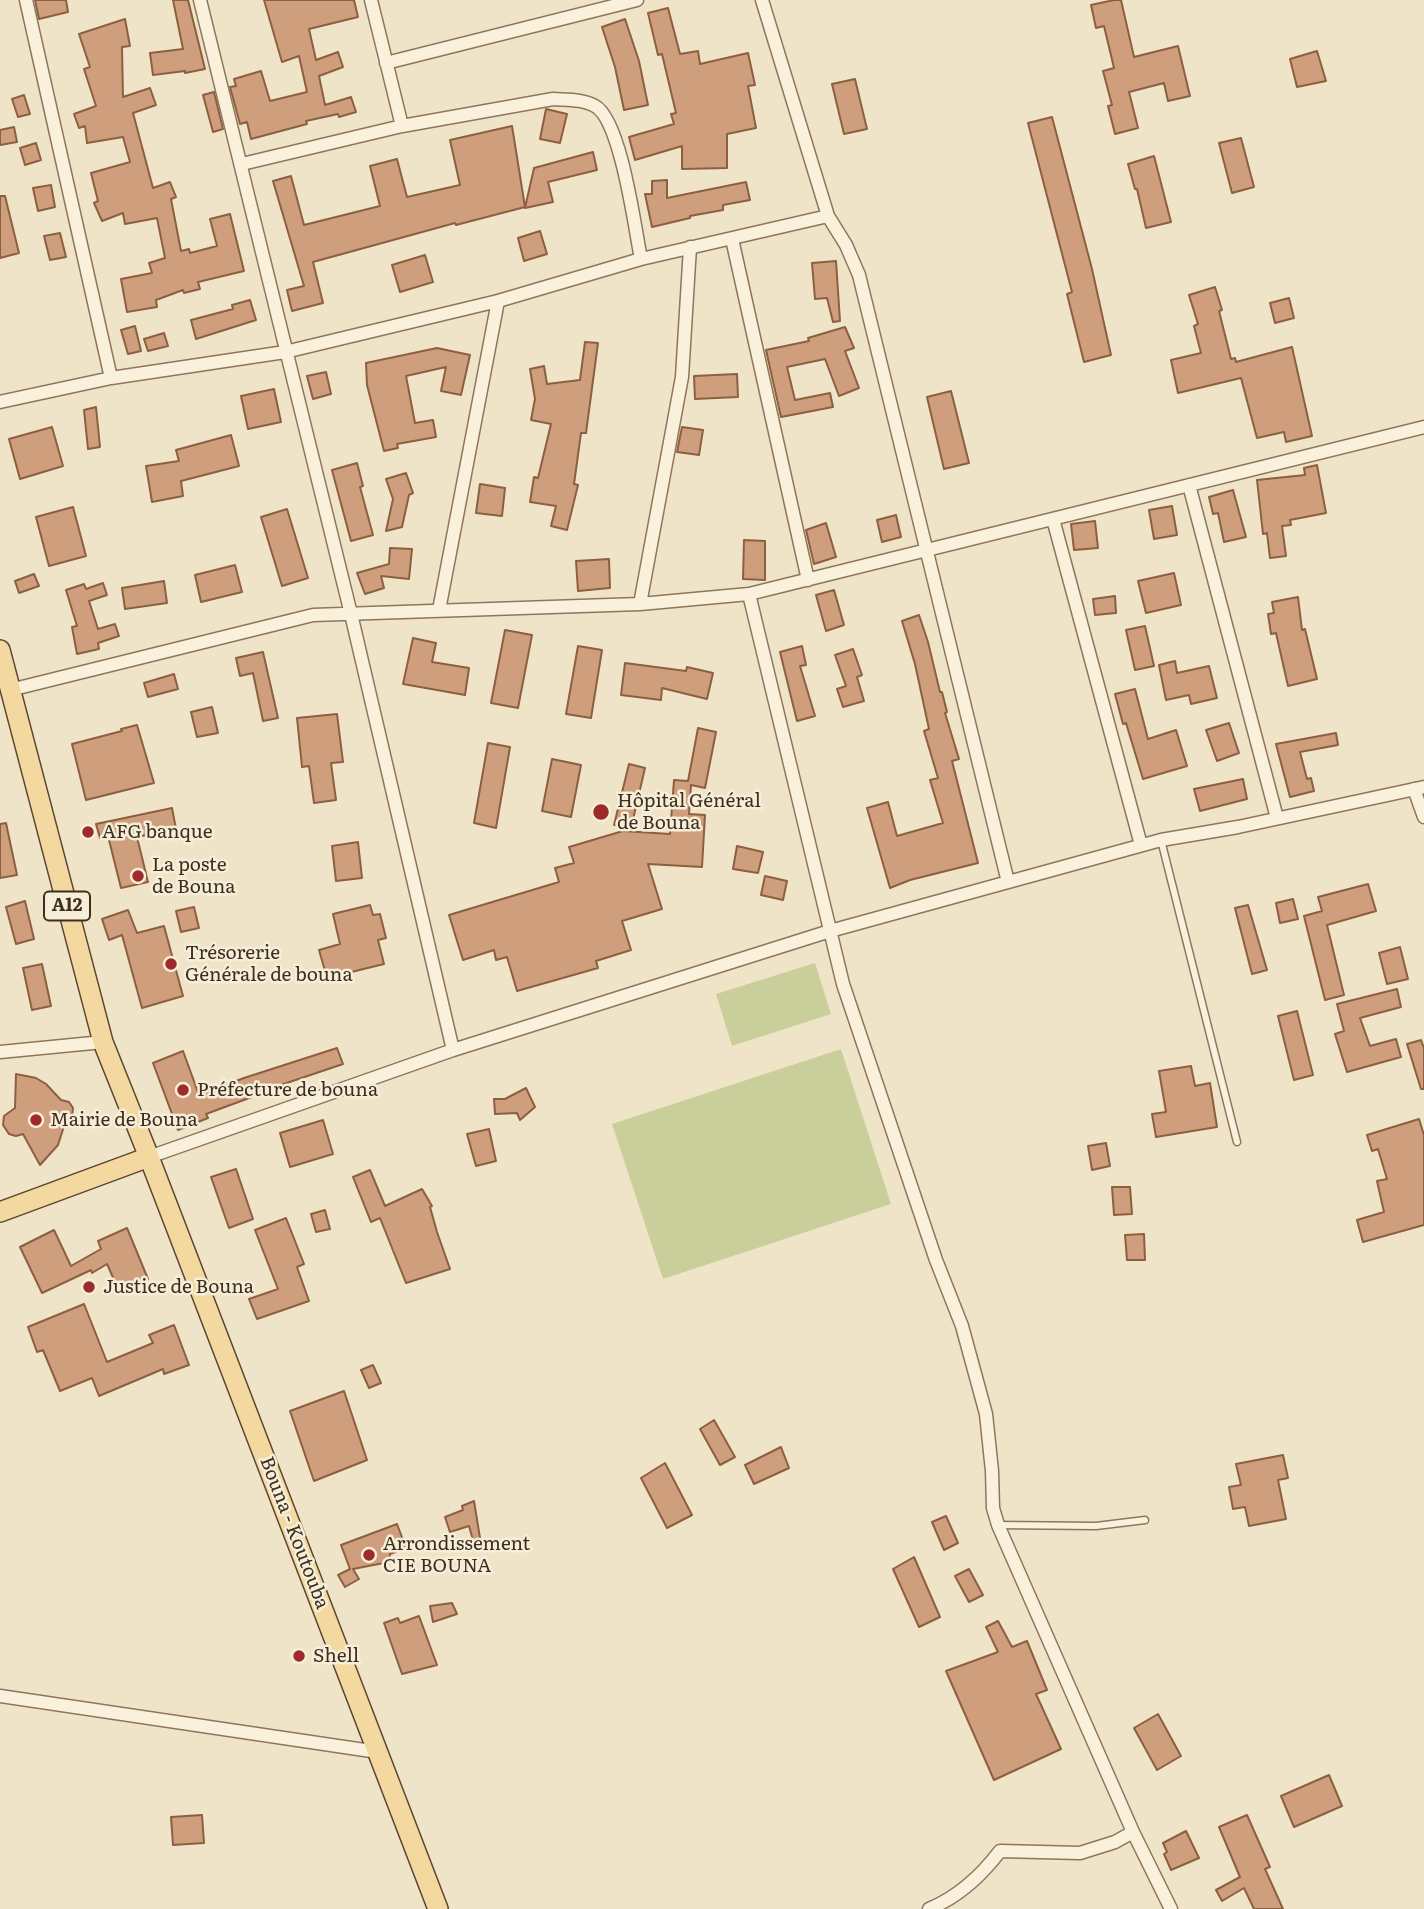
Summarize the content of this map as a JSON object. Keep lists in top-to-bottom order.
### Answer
{
  "streets": {
    "main road": ["A12", "Bouna - Koutouba"]
  },
  "crossings": [
    ["A12", "Bouna - Koutouba"]
  ],
  "places": [
    "Hôpital Général de Bouna",
    "AFG banque",
    "La poste de Bouna",
    "Trésorerie Générale de bouna",
    "Préfecture de bouna",
    "Mairie de Bouna",
    "Justice de Bouna",
    "Arrondissement CIE BOUNA",
    "Shell"
  ]
}
